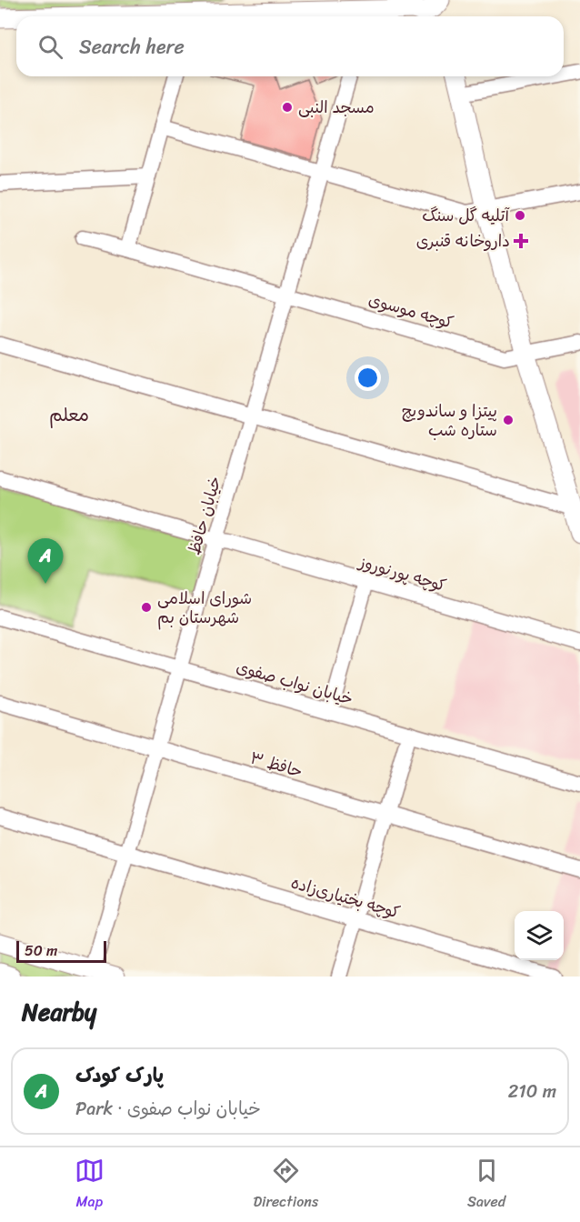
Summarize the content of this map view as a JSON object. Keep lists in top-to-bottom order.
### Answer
{
  "streets": {
    "street": [
      "کوچه موسوی",
      "خیابان حافظ",
      "کوچه پورنوروز",
      "خیابان نواب صفوی",
      "حافظ ۳",
      "کوچه بختیاری‌زاده"
    ]
  },
  "crossings": [
    ["کوچه موسوی", "خیابان حافظ"],
    ["خیابان حافظ", "کوچه پورنوروز"],
    ["خیابان حافظ", "خیابان نواب صفوی"],
    ["خیابان حافظ", "حافظ ۳"],
    ["خیابان حافظ", "کوچه بختیاری‌زاده"]
  ],
  "districts": ["معلم"],
  "places": {
    "other": [
      "مسجد النبی",
      "آتلیه گل سنگ",
      "پیتزا و ساندویچ ستاره شب",
      "شورای اسلامی شهرستان بم"
    ],
    "health": ["داروخانه قنبری"]
  },
  "scale_bar": "50 m",
  "page": {
    "search": "Search here",
    "pins": "A",
    "scale": "50 m",
    "heading": "Nearby",
    "list": [
      {
        "mark": "A",
        "name": "پارک کودک",
        "note": "Park · خیابان نواب صفوی",
        "value": "210 m"
      }
    ],
    "nav": ["Map", "Directions", "Saved"]
  }
}
